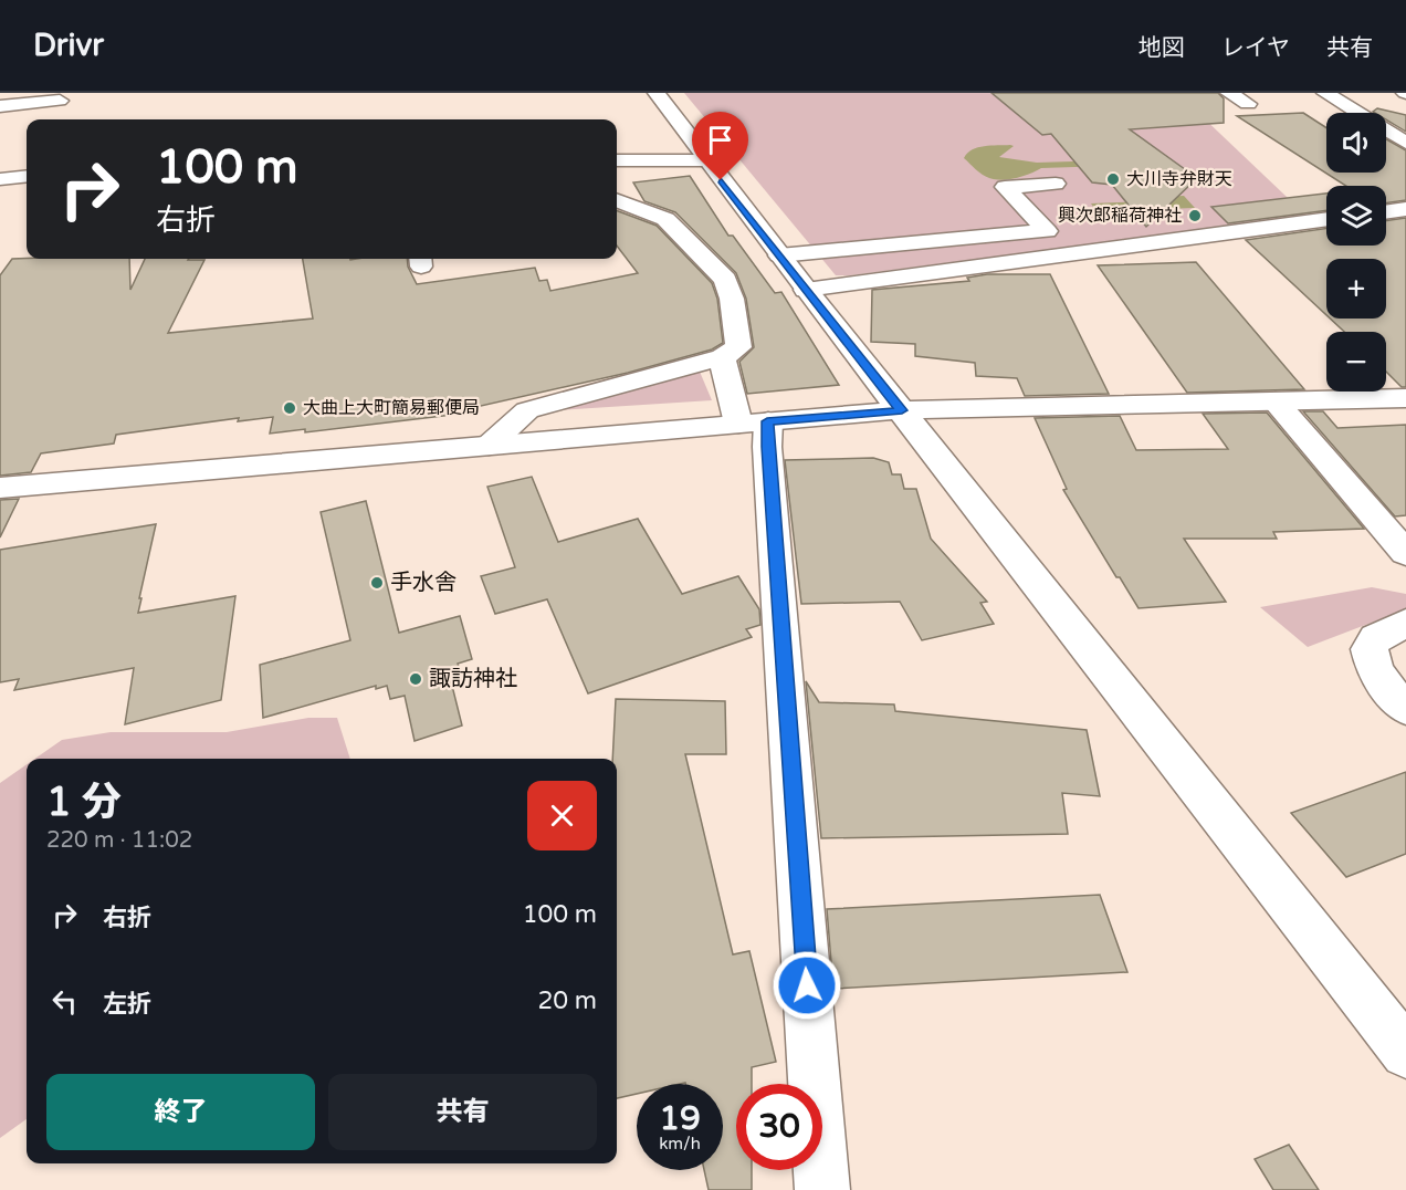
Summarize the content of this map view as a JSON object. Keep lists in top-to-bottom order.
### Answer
{
  "places": [
    "大川寺弁財天",
    "興次郎稲荷神社",
    "大曲上大町簡易郵便局",
    "手水舎",
    "諏訪神社"
  ],
  "page": {
    "header": "Drivr",
    "nav": ["地図", "レイヤ", "共有"],
    "map_buttons": ["+", "−"],
    "turn": ["100 m", "右折"],
    "heading": ["1 分", "220 m · 11:02"],
    "list": [
      {
        "name": "右折",
        "value": "100 m"
      },
      {
        "name": "左折",
        "value": "20 m"
      }
    ],
    "buttons": ["終了", "共有"],
    "speed": "19 km/h",
    "limit": "30"
  }
}
